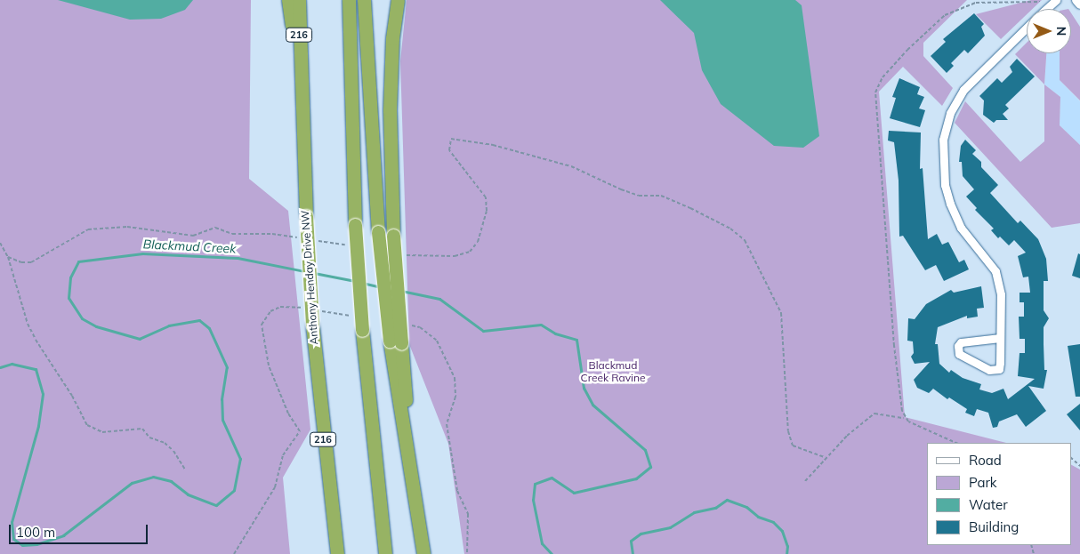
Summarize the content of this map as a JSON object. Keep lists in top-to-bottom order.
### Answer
{
  "streets": {
    "highway": ["216", "Anthony Henday Drive NW"]
  },
  "water": ["Blackmud Creek"],
  "parks": ["Blackmud Creek Ravine"],
  "legend": [
    "Road",
    "Park",
    "Water",
    "Building"
  ],
  "scale_bar": "100 m",
  "north": "right"
}
